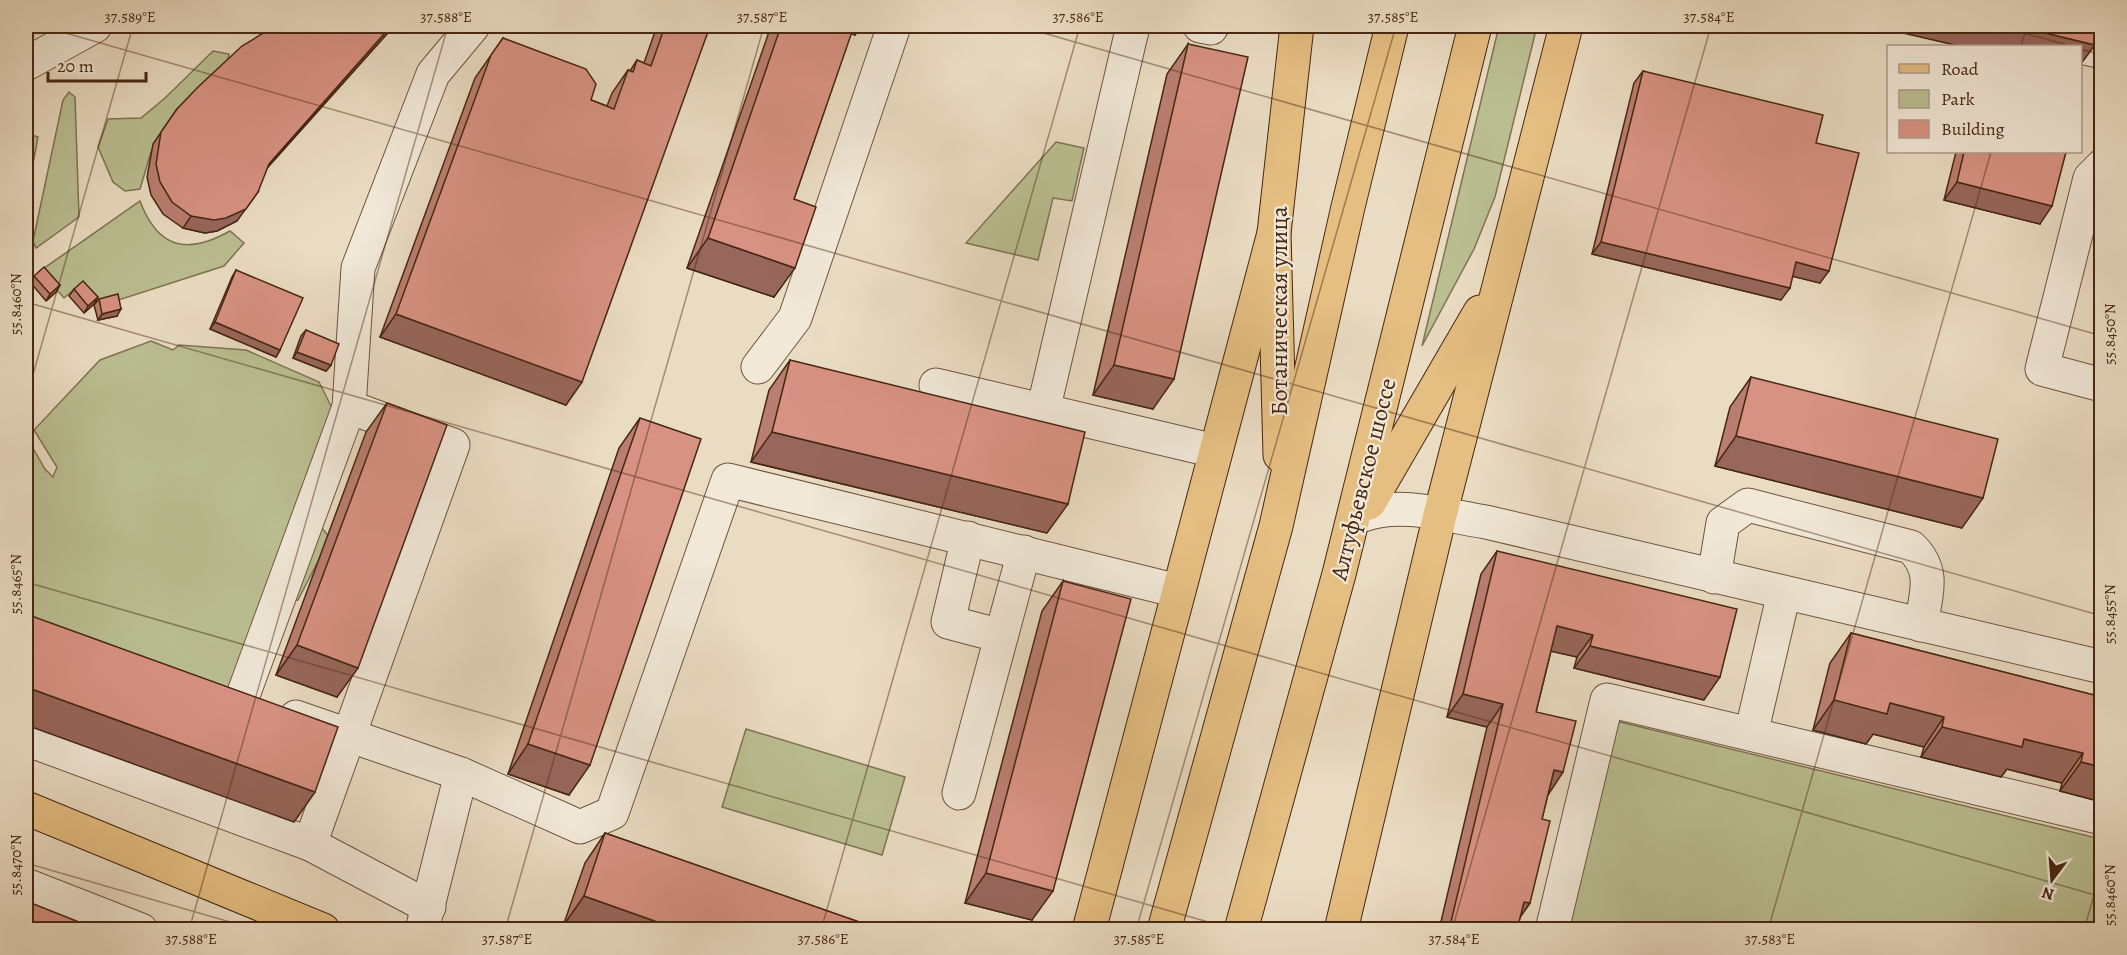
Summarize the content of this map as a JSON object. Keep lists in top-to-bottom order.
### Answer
{
  "streets": {
    "main road": ["Ботаническая улица", "Алтуфьевское шоссе"]
  },
  "legend": ["Road", "Park", "Building"],
  "scale_bar": "20 m",
  "north": "bottom",
  "coordinates": [
    "37.589°E",
    "37.588°E",
    "37.587°E",
    "37.586°E",
    "37.585°E",
    "37.584°E",
    "55.8460°N",
    "55.8450°N",
    "55.8465°N",
    "55.8455°N",
    "55.8470°N",
    "37.583°E"
  ]
}
